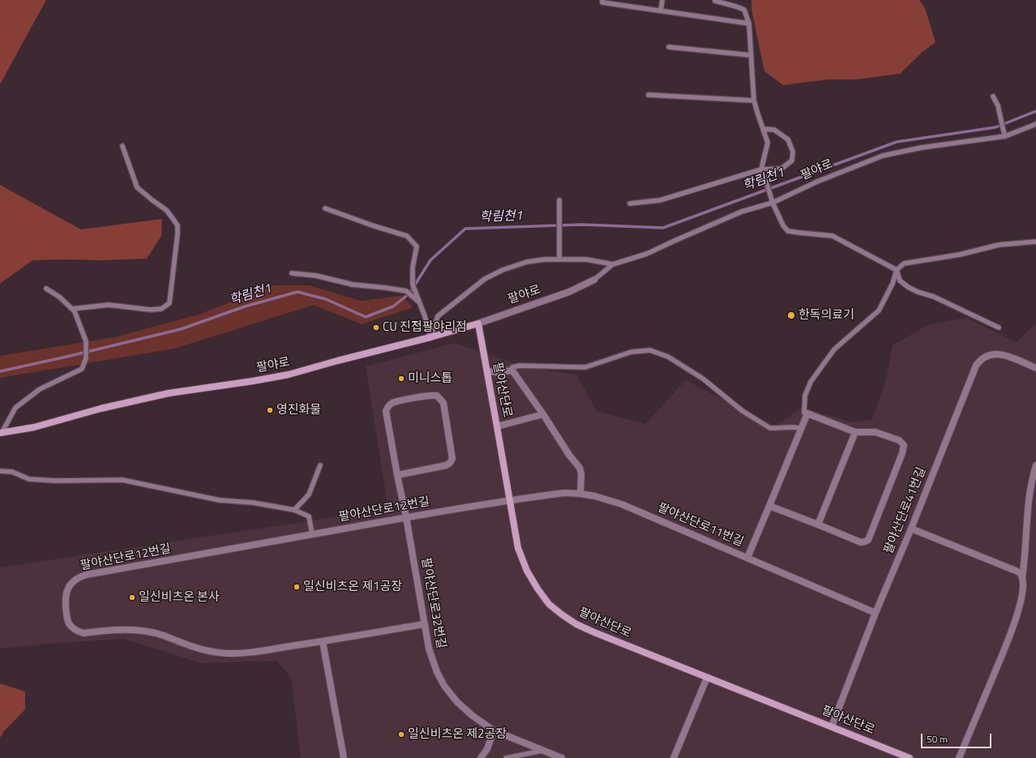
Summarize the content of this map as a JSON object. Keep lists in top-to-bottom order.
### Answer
{
  "streets": {
    "street": [
      "팔야로",
      "팔야산단로",
      "팔야산단로12번길",
      "팔야산단로41번길",
      "팔야산단로11번길",
      "팔야산단로32번길"
    ]
  },
  "crossings": [
    ["팔야로", "팔야산단로"],
    ["팔야산단로", "팔야산단로12번길"],
    ["팔야산단로", "팔야산단로41번길"],
    ["팔야산단로", "팔야산단로11번길"],
    ["팔야산단로12번길", "팔야산단로11번길"],
    ["팔야산단로12번길", "팔야산단로32번길"],
    ["팔야산단로41번길", "팔야산단로11번길"]
  ],
  "water": ["학림천1"],
  "places": [
    "한독의료기",
    "CU 진접팔야리점",
    "미니스톱",
    "영진화물",
    "일신비츠온 제1공장",
    "일신비츠온 본사",
    "일신비츠온 제2공장"
  ],
  "scale_bar": "50 m"
}
